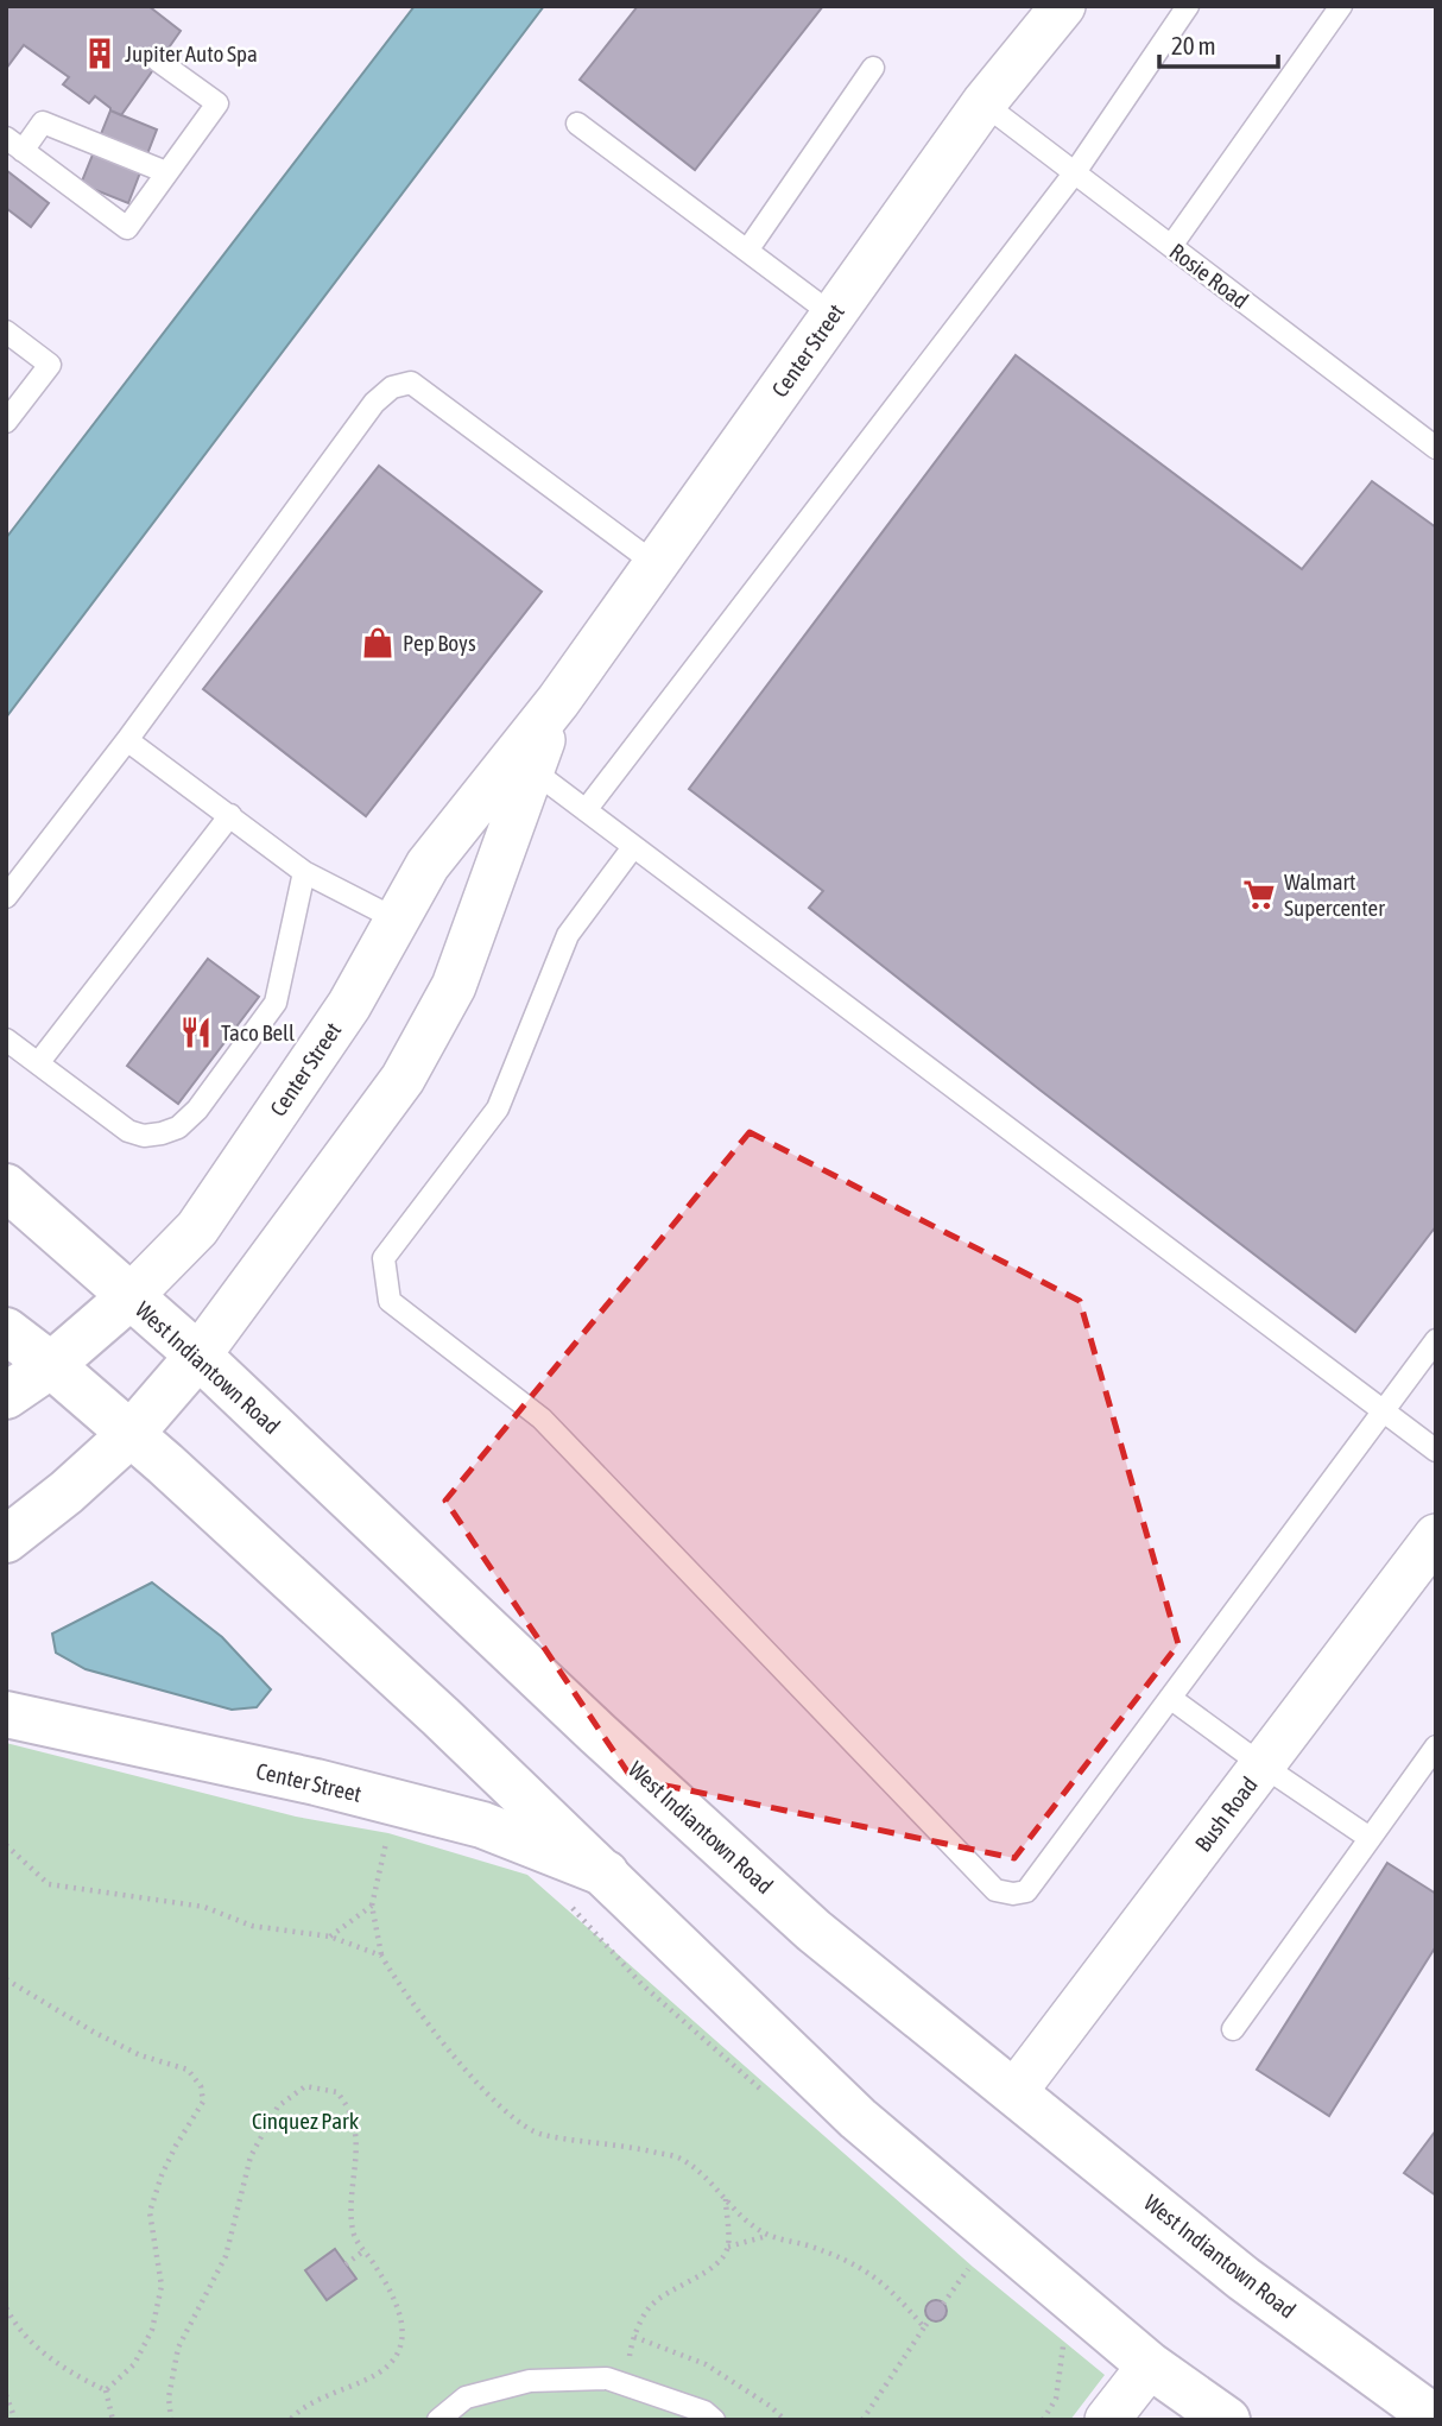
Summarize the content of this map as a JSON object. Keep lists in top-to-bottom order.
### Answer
{
  "streets": {
    "main road": ["Center Street", "West Indiantown Road"],
    "street": ["Bush Road"],
    "lane": ["Rosie Road"]
  },
  "crossings": [
    ["Rosie Road", "Center Street"],
    ["Center Street", "West Indiantown Road"],
    ["West Indiantown Road", "Bush Road"]
  ],
  "parks": ["Cinquez Park"],
  "places": {
    "building": ["Jupiter Auto Spa"],
    "shop": ["Pep Boys"],
    "supermarket": ["Walmart Supercenter"],
    "restaurant": ["Taco Bell"]
  },
  "scale_bar": "20 m"
}
